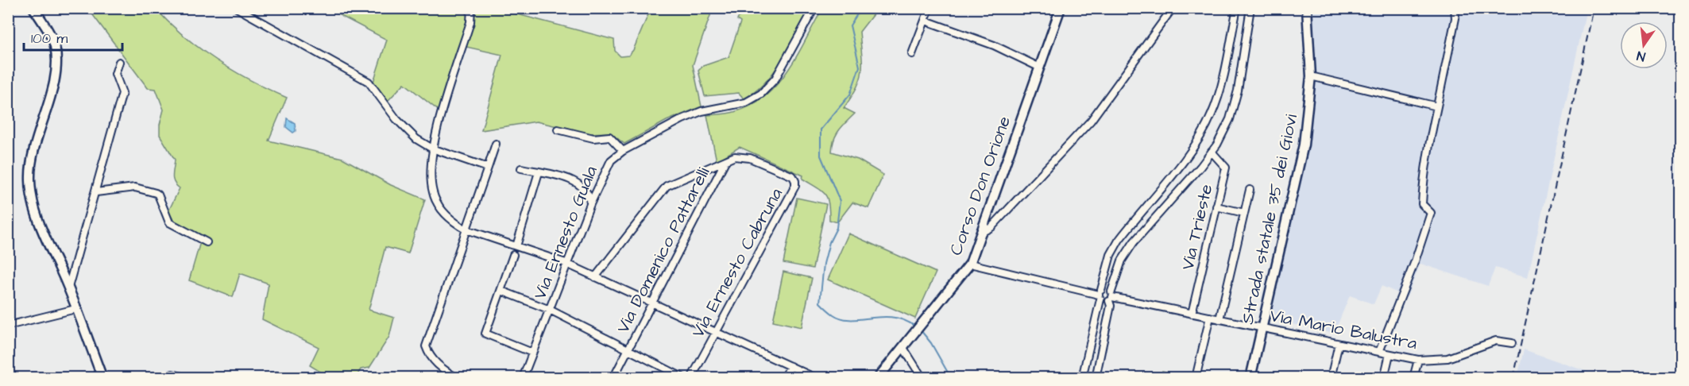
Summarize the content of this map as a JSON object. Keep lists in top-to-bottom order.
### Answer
{
  "streets": {
    "street": [
      "Corso Don Orione",
      "Strada statale 35 dei Giovi",
      "Via Trieste",
      "Via Ernesto Guala",
      "Via Domenico Pattarelli",
      "Via Ernesto Cabruna",
      "Via Mario Balustra"
    ]
  },
  "crossings": [
    ["Strada statale 35 dei Giovi", "Via Mario Balustra"],
    ["Via Trieste", "Via Mario Balustra"],
    ["Via Domenico Pattarelli", "Via Ernesto Cabruna"]
  ],
  "scale_bar": "100 m",
  "north": "bottom"
}
